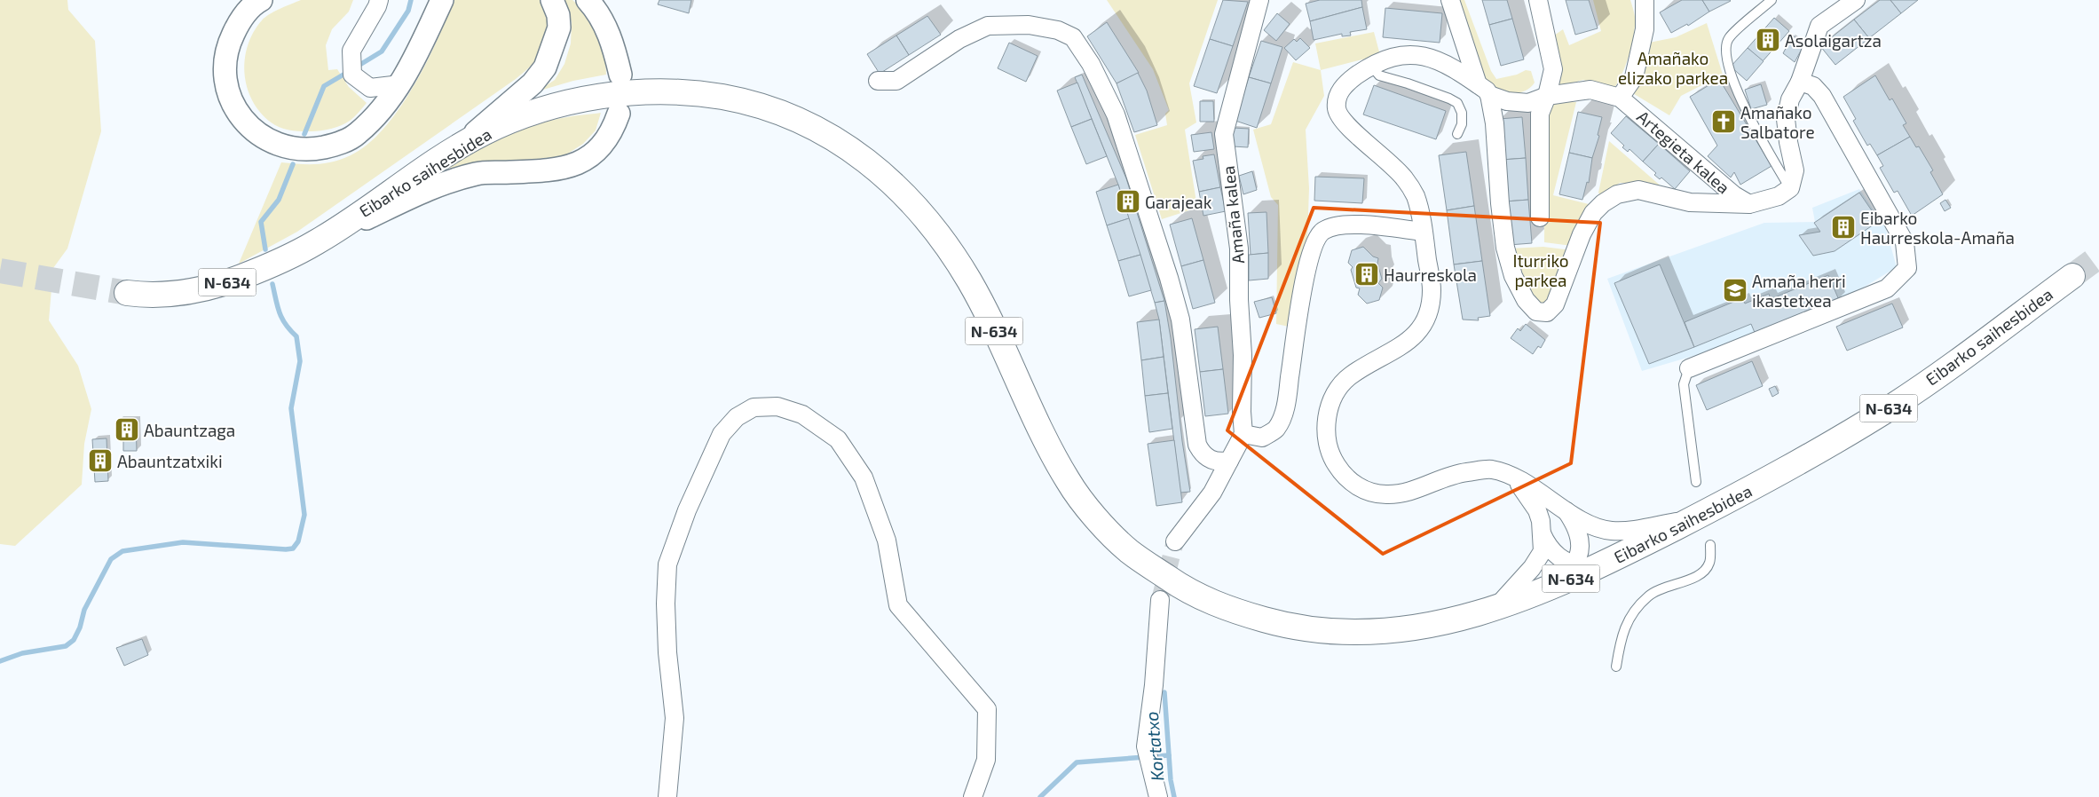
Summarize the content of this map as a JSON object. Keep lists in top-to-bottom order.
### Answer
{
  "streets": {
    "highway": ["Eibarko saihesbidea", "N-634"],
    "street": ["Artegieta kalea", "Amaña kalea"]
  },
  "water": ["Kortatxo"],
  "parks": ["Amañako elizako parkea", "Iturriko parkea"],
  "places": {
    "building": [
      "Asolaigartza",
      "Garajeak",
      "Eibarko Haurreskola-Amaña",
      "Haurreskola",
      "Abauntzaga",
      "Abauntzatxiki"
    ],
    "church": ["Amañako Salbatore"],
    "school or university": ["Amaña herri ikastetxea"]
  }
}
